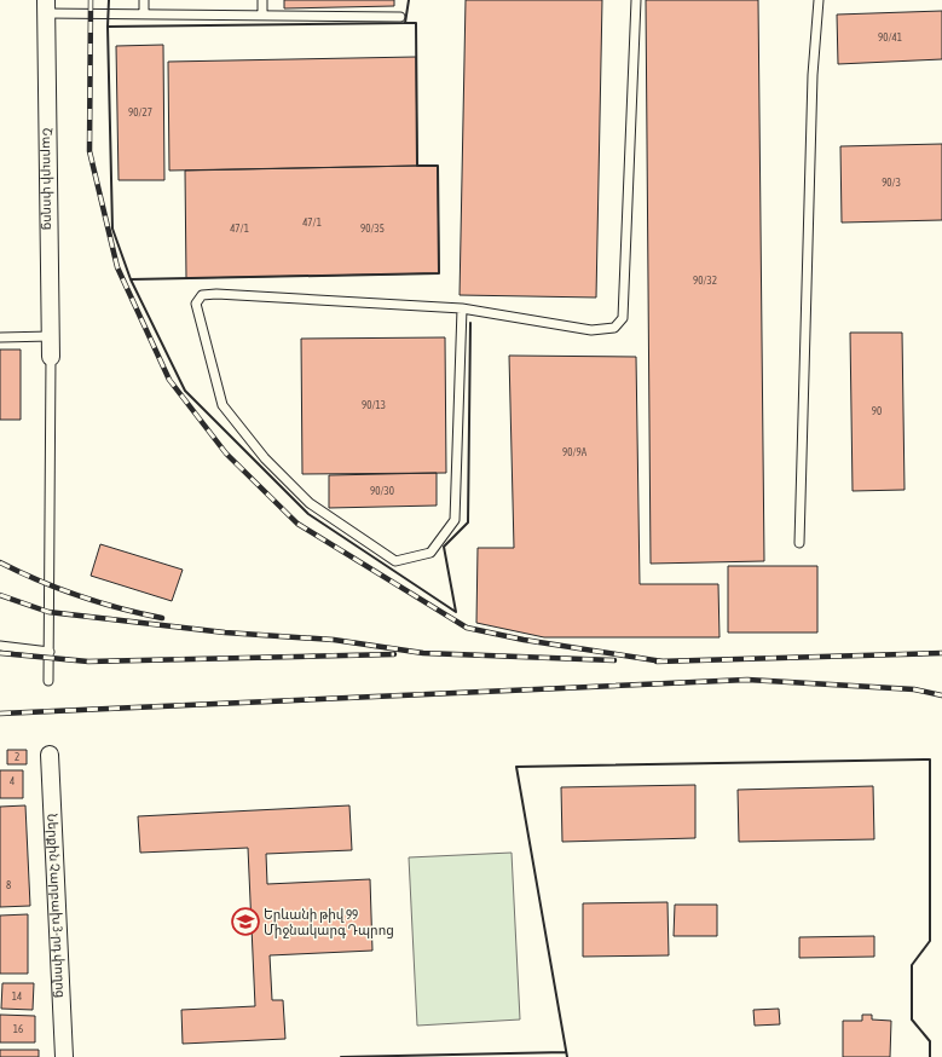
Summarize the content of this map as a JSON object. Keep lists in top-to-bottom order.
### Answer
{
  "streets": {
    "street": ["Շարուրի փողոց", "Ներքին Չարբախ 3-րդ փողոց"]
  },
  "places": {
    "school or university": ["Երևանի թիվ 99 Միջնակարգ Դպրոց"]
  },
  "house_numbers": [
    "90/41",
    "90/27",
    "90/3",
    "47/1",
    "47/1",
    "90/35",
    "90/32",
    "90/13",
    "90",
    "90/9A",
    "90/30",
    "2",
    "4",
    "8",
    "14",
    "16"
  ]
}
